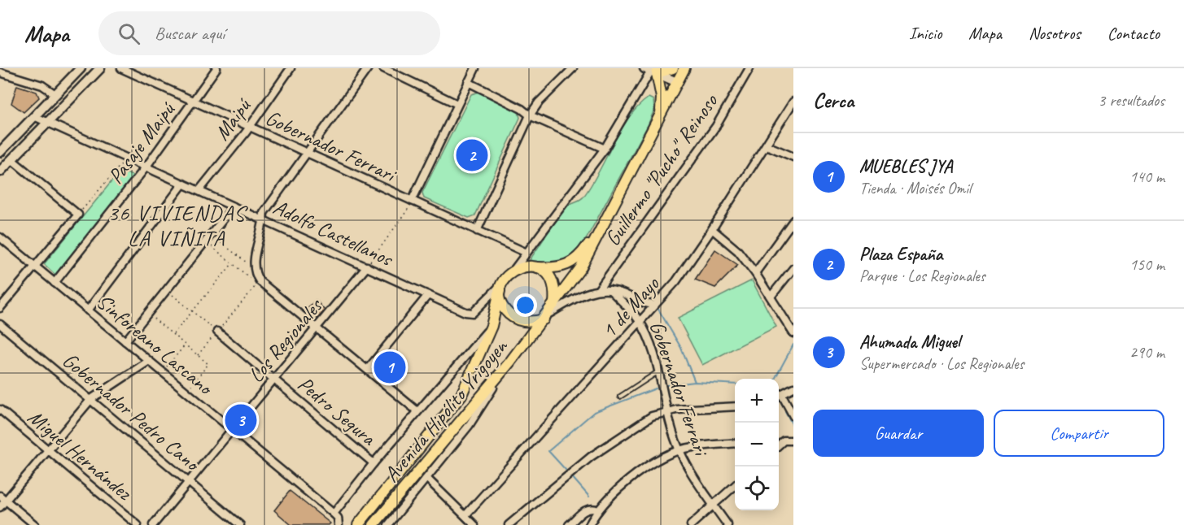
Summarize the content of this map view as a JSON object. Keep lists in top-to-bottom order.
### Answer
{
  "streets": {
    "main road": ["Avenida Hipólito Yrigoyen"],
    "street": [
      "Maipú",
      "Pasaje Maipú",
      "Gobernador Ferrari",
      "Guillermo \"Pucho\" Reinoso",
      "Adolfo Castellanos",
      "1 de Mayo",
      "Los Regionales",
      "Sinforeano Lascano",
      "Pedro Segura",
      "Gobernador Pedro Cano",
      "Miguel Hernández"
    ]
  },
  "crossings": [
    ["Maipú", "Gobernador Ferrari"],
    ["Maipú", "Adolfo Castellanos"],
    ["Pasaje Maipú", "Gobernador Ferrari"],
    ["Pasaje Maipú", "Adolfo Castellanos"],
    ["Pasaje Maipú", "Sinforeano Lascano"],
    ["Gobernador Ferrari", "Guillermo \"Pucho\" Reinoso"],
    ["Gobernador Ferrari", "Adolfo Castellanos"],
    ["Gobernador Ferrari", "1 de Mayo"],
    ["Gobernador Ferrari", "Avenida Hipólito Yrigoyen"],
    ["Adolfo Castellanos", "Los Regionales"],
    ["Adolfo Castellanos", "Avenida Hipólito Yrigoyen"],
    ["Los Regionales", "Sinforeano Lascano"],
    ["Los Regionales", "Pedro Segura"],
    ["Los Regionales", "Gobernador Pedro Cano"]
  ],
  "districts": ["36 VIVIENDAS LA VIÑITA"],
  "page": {
    "header": "Mapa",
    "search": "Buscar aquí",
    "nav": [
      "Inicio",
      "Mapa",
      "Nosotros",
      "Contacto"
    ],
    "heading": ["Cerca", "3 resultados"],
    "list": [
      {
        "mark": "1",
        "name": "MUEBLES JYA",
        "note": "Tienda · Moisés Omil",
        "value": "140 m"
      },
      {
        "mark": "2",
        "name": "Plaza España",
        "note": "Parque · Los Regionales",
        "value": "150 m"
      },
      {
        "mark": "3",
        "name": "Ahumada Miguel",
        "note": "Supermercado · Los Regionales",
        "value": "290 m"
      }
    ],
    "pins": ["2", "1", "3"],
    "map_buttons": ["+", "−"],
    "buttons": ["Guardar", "Compartir"]
  }
}
